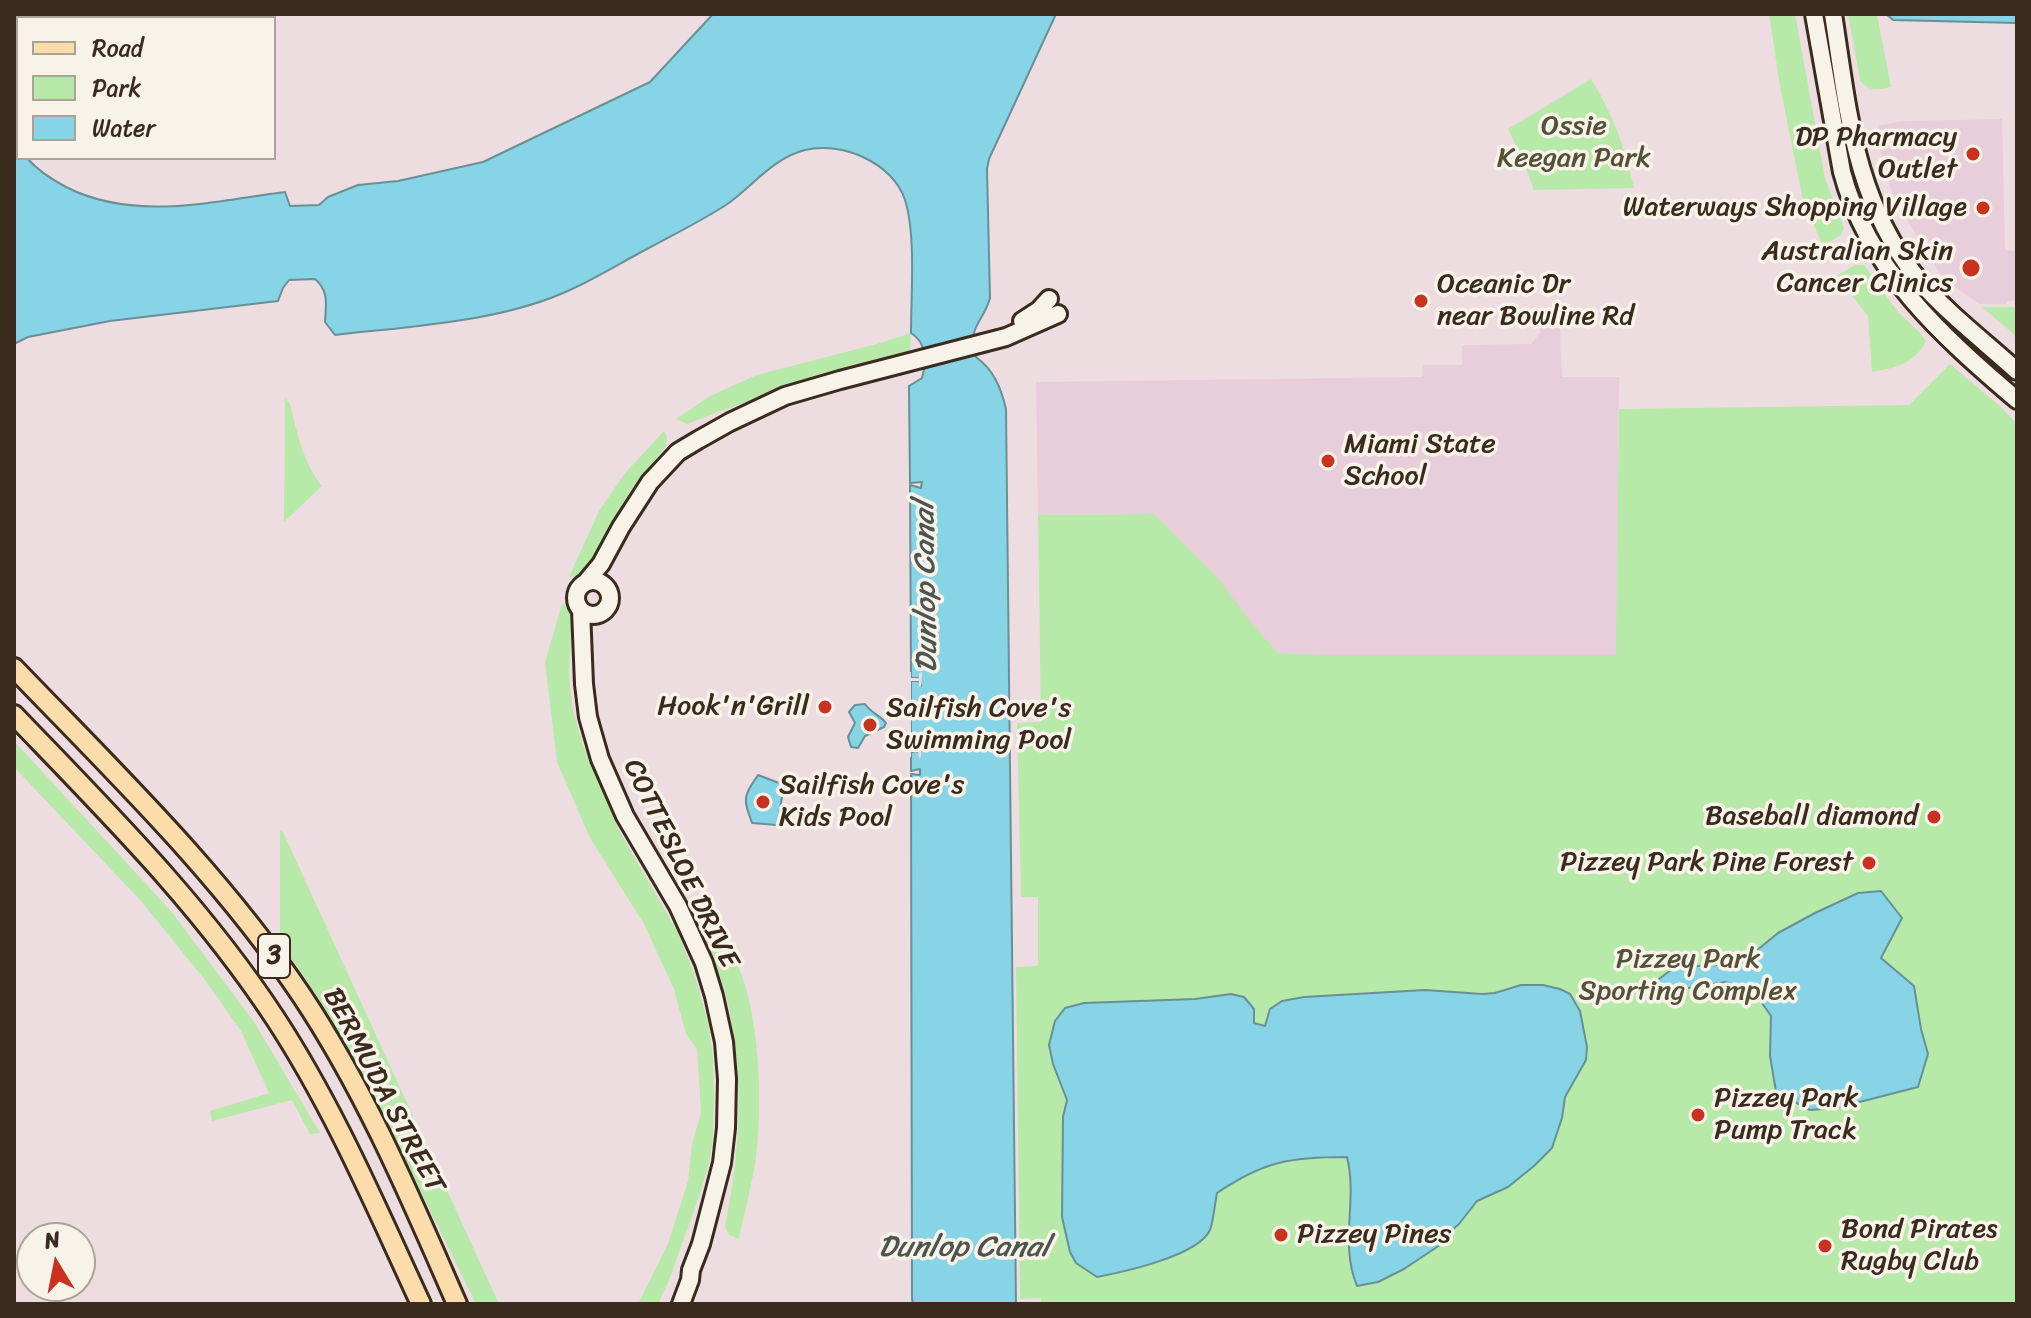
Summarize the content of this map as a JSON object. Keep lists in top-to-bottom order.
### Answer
{
  "streets": {
    "main road": ["COTTESLOE DRIVE", "3", "BERMUDA STREET"]
  },
  "water": ["Dunlop Canal"],
  "parks": ["Ossie Keegan Park", "Pizzey Park Sporting Complex"],
  "places": [
    "DP Pharmacy Outlet",
    "Waterways Shopping Village",
    "Australian Skin Cancer Clinics",
    "Oceanic Dr near Bowline Rd",
    "Miami State School",
    "Hook'n'Grill",
    "Sailfish Cove's Swimming Pool",
    "Sailfish Cove's Kids Pool",
    "Baseball diamond",
    "Pizzey Park Pine Forest",
    "Pizzey Park Pump Track",
    "Pizzey Pines",
    "Bond Pirates Rugby Club"
  ],
  "legend": ["Road", "Park", "Water"],
  "north": "top"
}
